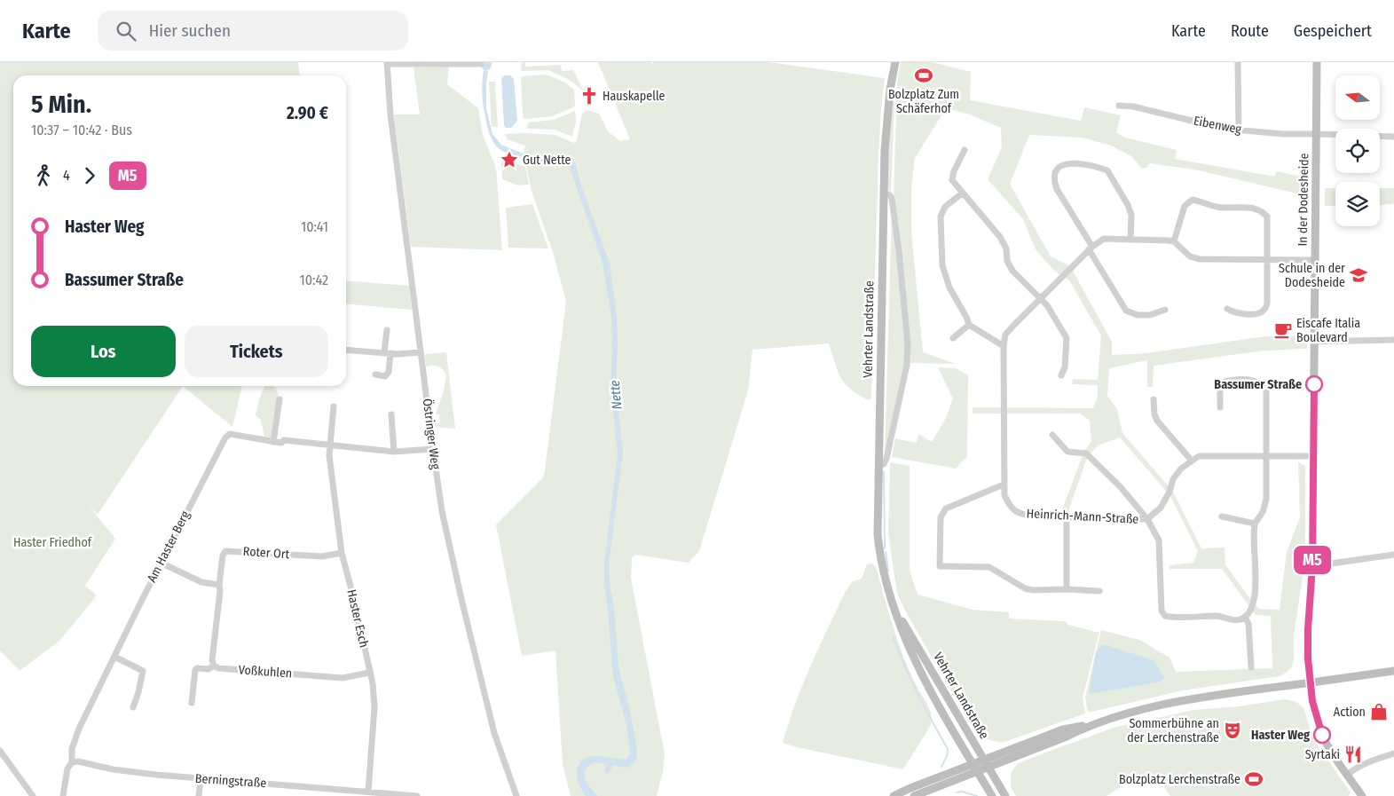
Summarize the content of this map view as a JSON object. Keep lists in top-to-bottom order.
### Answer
{
  "streets": {
    "street": [
      "Eibenweg",
      "In der Dodesheide",
      "Vehrter Landstraße",
      "Östringer Weg",
      "Heinrich-Mann-Straße",
      "Am Haster Berg",
      "Roter Ort",
      "Haster Esch",
      "Voßkuhlen",
      "Berningstraße"
    ]
  },
  "crossings": [
    ["Eibenweg", "In der Dodesheide"],
    ["Am Haster Berg", "Berningstraße"],
    ["Roter Ort", "Haster Esch"],
    ["Roter Ort", "Voßkuhlen"],
    ["Haster Esch", "Voßkuhlen"],
    ["Haster Esch", "Berningstraße"]
  ],
  "water": ["Nette"],
  "parks": ["Haster Friedhof"],
  "places": {
    "sports": ["Bolzplatz Zum Schäferhof", "Bolzplatz Lerchenstraße"],
    "church": ["Hauskapelle"],
    "place": ["Gut Nette"],
    "school or university": ["Schule in der Dodesheide"],
    "cafe": ["Eiscafe Italia Boulevard"],
    "other": ["Bassumer Straße", "Haster Weg"],
    "shop": ["Action"],
    "theatre": ["Sommerbühne an der Lerchenstraße"],
    "restaurant": ["Syrtaki"]
  },
  "lines": ["bus line M5"],
  "north": "left",
  "page": {
    "header": "Karte",
    "search": "Hier suchen",
    "nav": ["Karte", "Route", "Gespeichert"],
    "on_map": "M5",
    "heading": ["5 Min.", "10:37 – 10:42 · Bus", "2.90 €"],
    "legs": ["4", "M5"],
    "list": [
      {
        "name": "Haster Weg",
        "value": "10:41"
      },
      {
        "name": "Bassumer Straße",
        "value": "10:42"
      }
    ],
    "buttons": ["Los", "Tickets"]
  }
}
